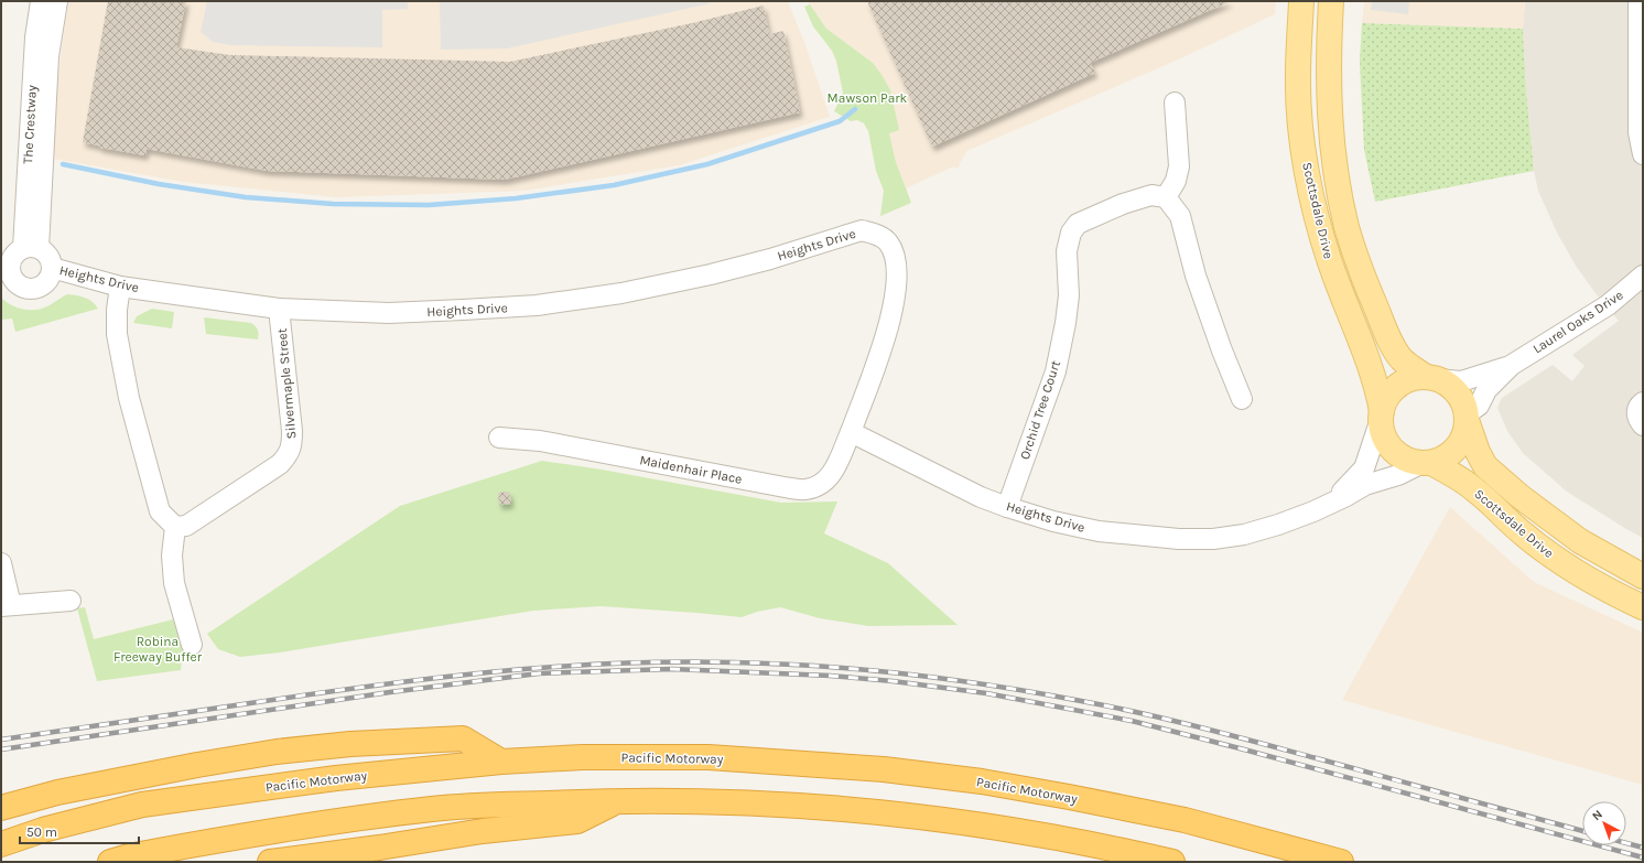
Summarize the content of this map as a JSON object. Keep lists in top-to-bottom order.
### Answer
{
  "streets": {
    "highway": ["Pacific Motorway"],
    "main road": ["Scottsdale Drive"],
    "street": [
      "The Crestway",
      "Heights Drive",
      "Laurel Oaks Drive",
      "Silvermaple Street",
      "Orchid Tree Court",
      "Maidenhair Place"
    ]
  },
  "crossings": [
    ["The Crestway", "Heights Drive"],
    ["Scottsdale Drive", "Heights Drive"],
    ["Scottsdale Drive", "Laurel Oaks Drive"],
    ["Heights Drive", "Laurel Oaks Drive"],
    ["Heights Drive", "Silvermaple Street"],
    ["Heights Drive", "Orchid Tree Court"],
    ["Heights Drive", "Maidenhair Place"]
  ],
  "parks": ["Mawson Park", "Robina Freeway Buffer"],
  "scale_bar": "50 m",
  "north": "top left"
}
